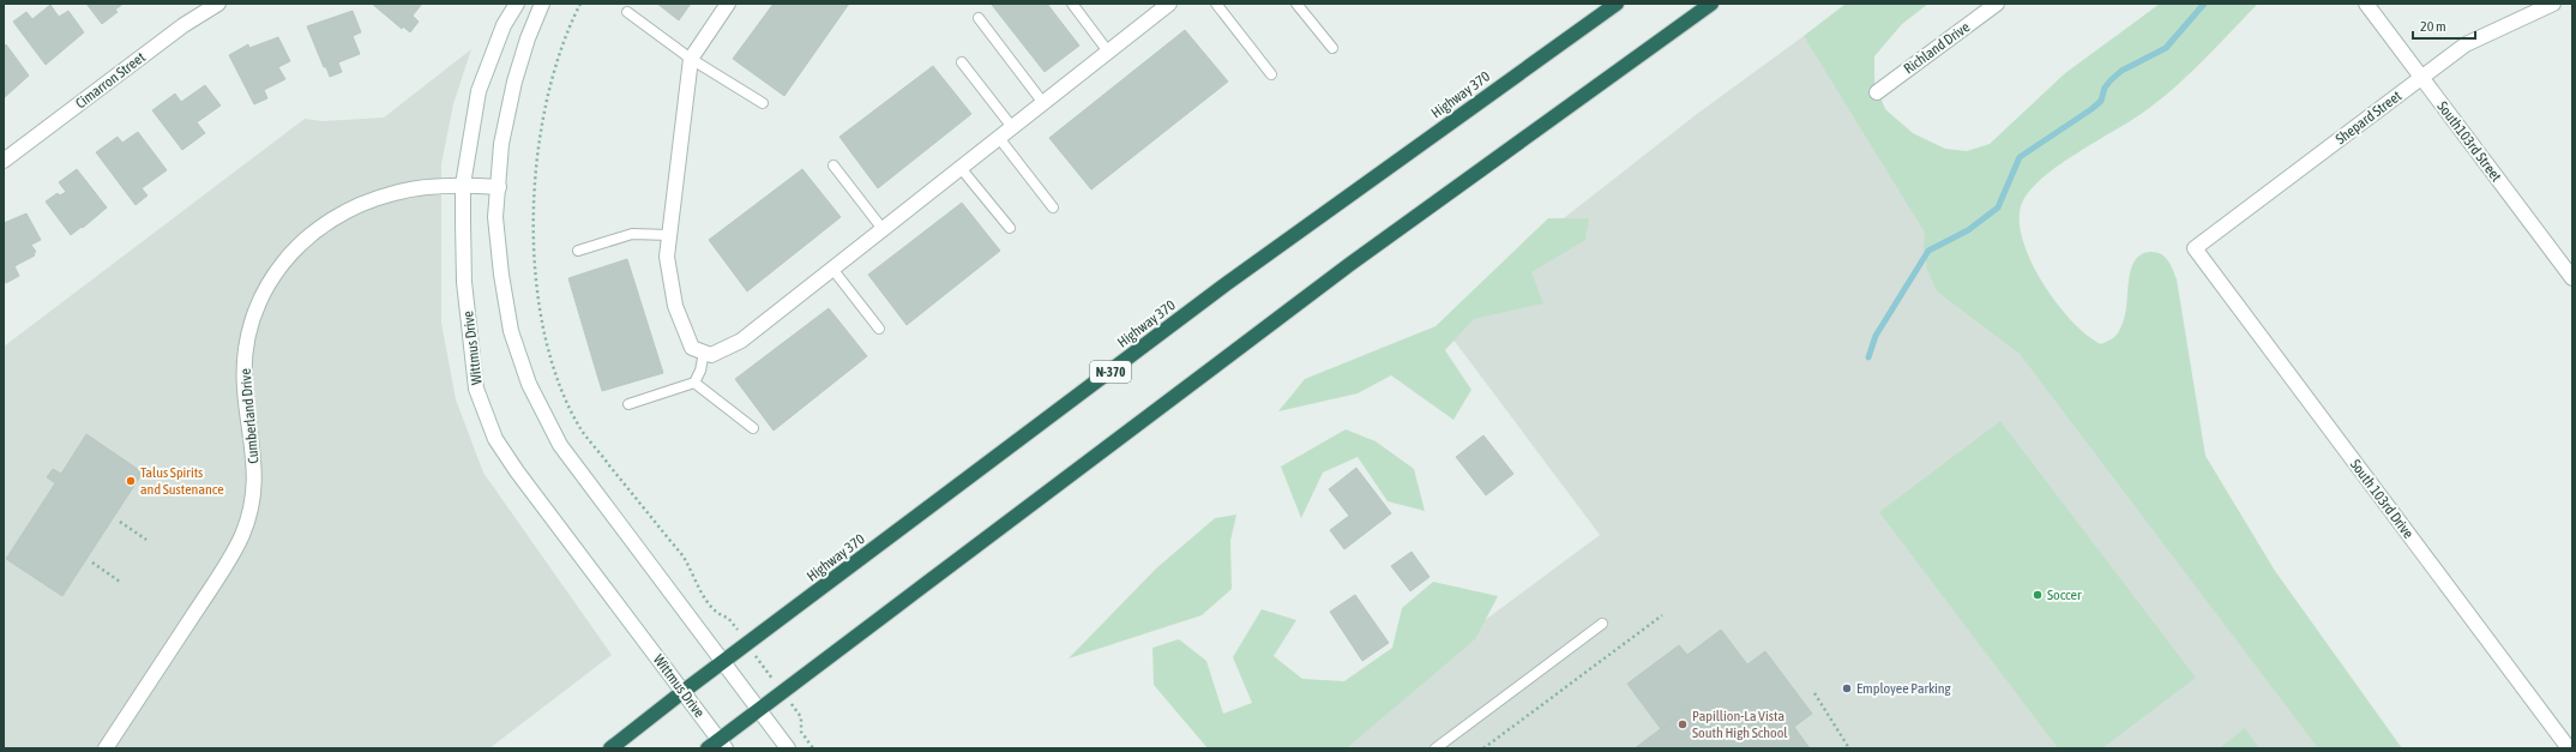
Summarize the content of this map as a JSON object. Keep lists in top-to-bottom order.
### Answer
{
  "streets": {
    "highway": ["Highway 370", "N-370"],
    "street": [
      "Richland Drive",
      "Cimarron Street",
      "Shepard Street",
      "South103rd Street",
      "Wittmus Drive",
      "Cumberland Drive",
      "South 103rd Drive"
    ]
  },
  "crossings": [
    ["Highway 370", "Wittmus Drive"],
    ["Shepard Street", "South103rd Street"],
    ["Shepard Street", "South 103rd Drive"],
    ["Wittmus Drive", "Cumberland Drive"]
  ],
  "places": [
    "Talus Spirits and Sustenance",
    "Soccer",
    "Employee Parking",
    "Papillion-La Vista South High School"
  ],
  "scale_bar": "20 m"
}
